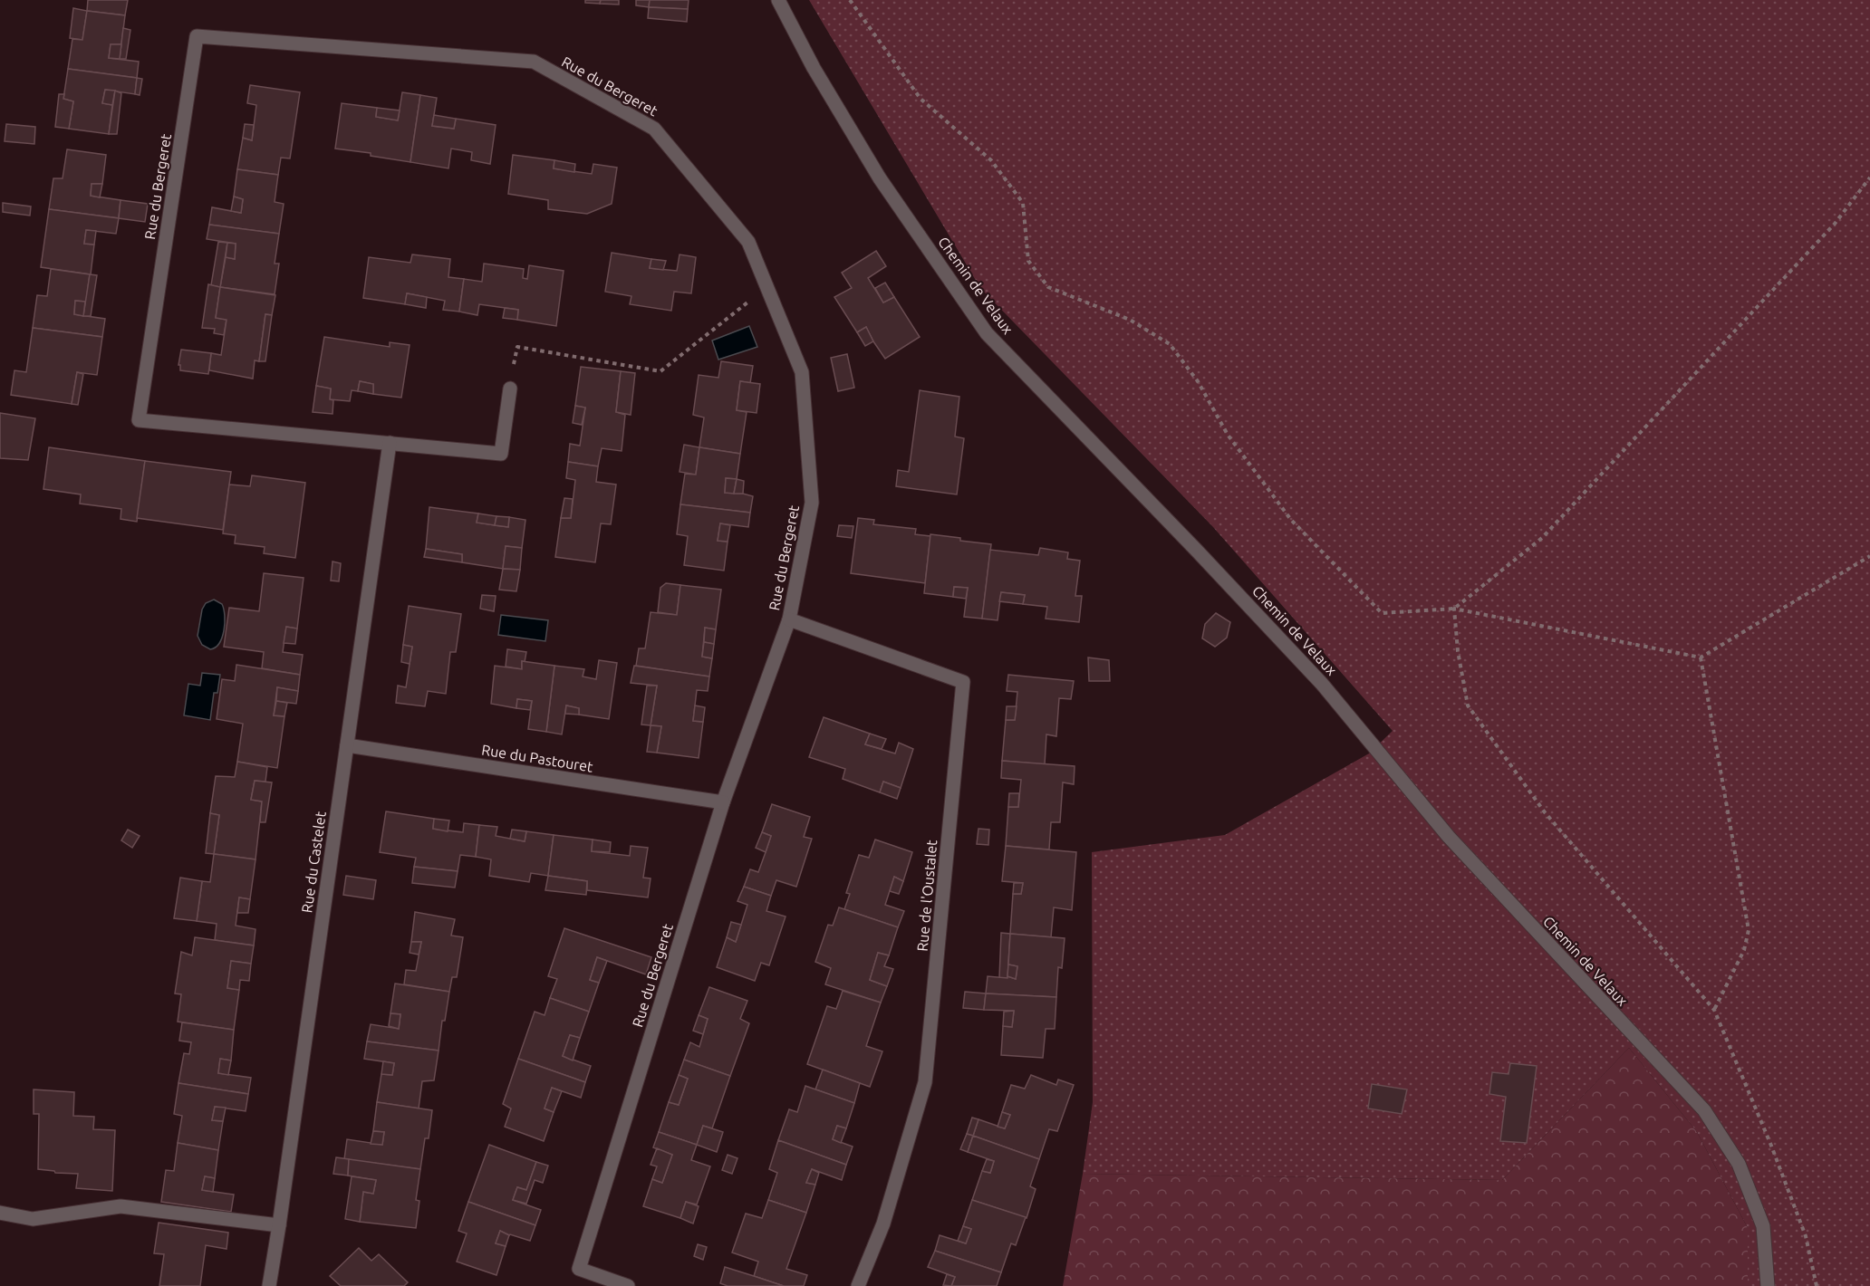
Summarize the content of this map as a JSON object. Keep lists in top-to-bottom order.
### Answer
{
  "streets": {
    "street": [
      "Rue du Bergeret",
      "Chemin de Velaux",
      "Rue du Pastouret",
      "Rue du Castelet",
      "Rue de l'Oustalet"
    ]
  },
  "crossings": [
    ["Rue du Bergeret", "Rue du Pastouret"],
    ["Rue du Bergeret", "Rue du Castelet"],
    ["Rue du Bergeret", "Rue de l'Oustalet"],
    ["Rue du Pastouret", "Rue du Castelet"]
  ]
}
